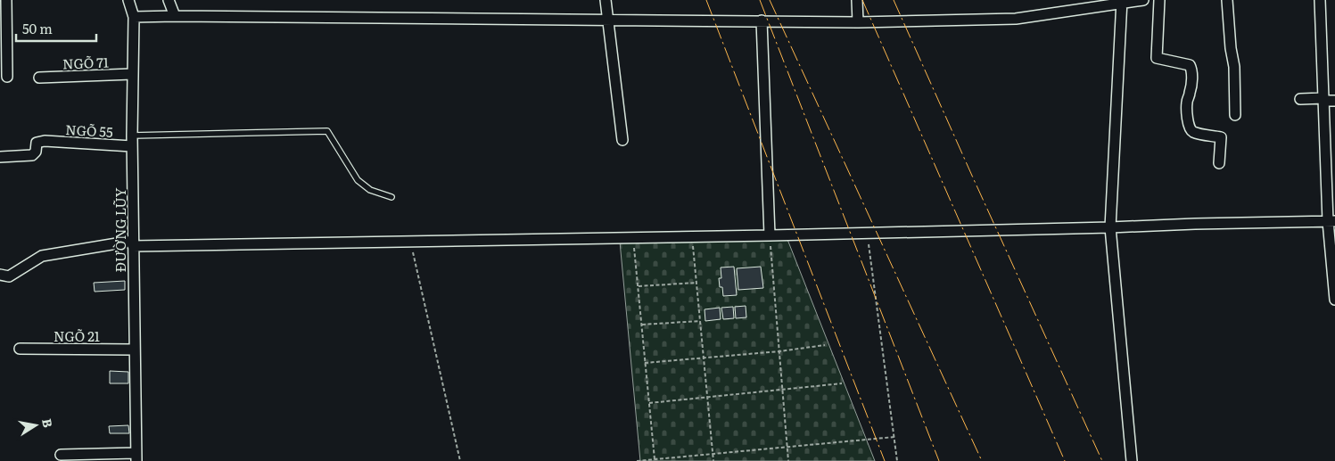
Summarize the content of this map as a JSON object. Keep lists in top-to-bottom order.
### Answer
{
  "streets": {
    "street": [
      "NGÕ 71",
      "NGÕ 55",
      "ĐƯỜNG LŨY",
      "NGÕ 21"
    ]
  },
  "crossings": [
    ["NGÕ 71", "ĐƯỜNG LŨY"],
    ["NGÕ 55", "ĐƯỜNG LŨY"],
    ["ĐƯỜNG LŨY", "NGÕ 21"]
  ],
  "scale_bar": "50 m",
  "north": "right"
}
